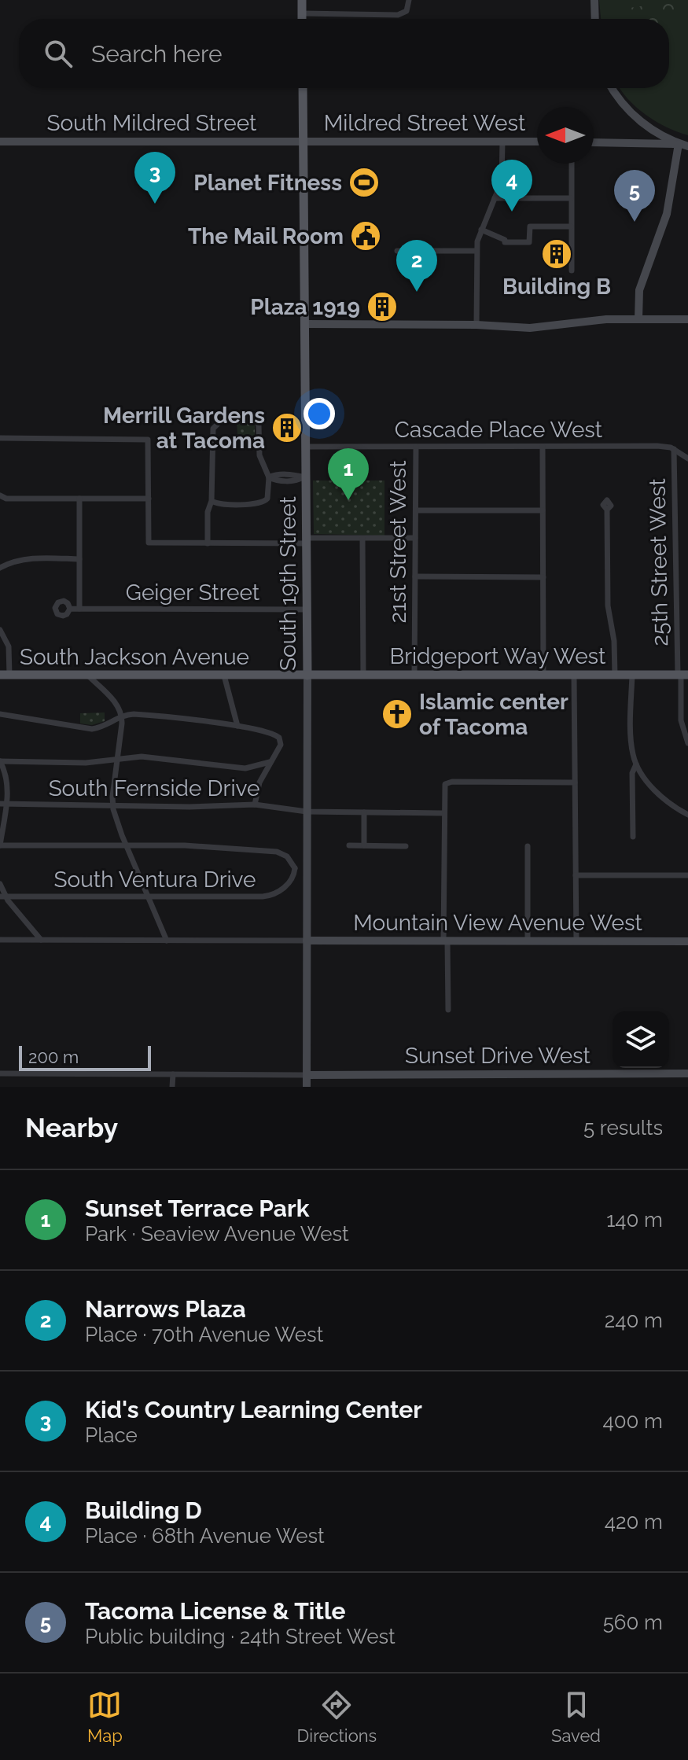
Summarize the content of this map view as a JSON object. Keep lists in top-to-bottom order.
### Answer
{
  "streets": {
    "main road": ["South 19th Street", "Bridgeport Way West", "South Jackson Avenue"],
    "street": [
      "South Mildred Street",
      "Mildred Street West",
      "Cascade Place West",
      "21st Street West",
      "25th Street West",
      "Geiger Street",
      "South Fernside Drive",
      "South Ventura Drive",
      "Mountain View Avenue West",
      "Sunset Drive West"
    ]
  },
  "crossings": [
    ["South Mildred Street", "Mildred Street West"],
    ["South Mildred Street", "South 19th Street"],
    ["Mildred Street West", "South 19th Street"],
    ["Cascade Place West", "21st Street West"],
    ["Cascade Place West", "25th Street West"],
    ["Cascade Place West", "South 19th Street"],
    ["21st Street West", "Bridgeport Way West"],
    ["25th Street West", "Bridgeport Way West"],
    ["South 19th Street", "Geiger Street"],
    ["South 19th Street", "Bridgeport Way West"],
    ["South 19th Street", "South Jackson Avenue"],
    ["South 19th Street", "South Fernside Drive"],
    ["South 19th Street", "Mountain View Avenue West"],
    ["South 19th Street", "Sunset Drive West"],
    ["Bridgeport Way West", "South Jackson Avenue"]
  ],
  "places": {
    "sports": ["Planet Fitness"],
    "public building": ["The Mail Room"],
    "building": ["Building B", "Plaza 1919", "Merrill Gardens at Tacoma"],
    "church": ["Islamic center of Tacoma"]
  },
  "scale_bar": "200 m",
  "north": "left",
  "page": {
    "search": "Search here",
    "pins": [
      "3",
      "4",
      "5",
      "2",
      "1"
    ],
    "scale": "200 m",
    "heading": ["Nearby", "5 results"],
    "list": [
      {
        "mark": "1",
        "name": "Sunset Terrace Park",
        "note": "Park · Seaview Avenue West",
        "value": "140 m"
      },
      {
        "mark": "2",
        "name": "Narrows Plaza",
        "note": "Place · 70th Avenue West",
        "value": "240 m"
      },
      {
        "mark": "3",
        "name": "Kid's Country Learning Center",
        "note": "Place",
        "value": "400 m"
      },
      {
        "mark": "4",
        "name": "Building D",
        "note": "Place · 68th Avenue West",
        "value": "420 m"
      },
      {
        "mark": "5",
        "name": "Tacoma License & Title",
        "note": "Public building · 24th Street West",
        "value": "560 m"
      }
    ],
    "nav": ["Map", "Directions", "Saved"]
  }
}
